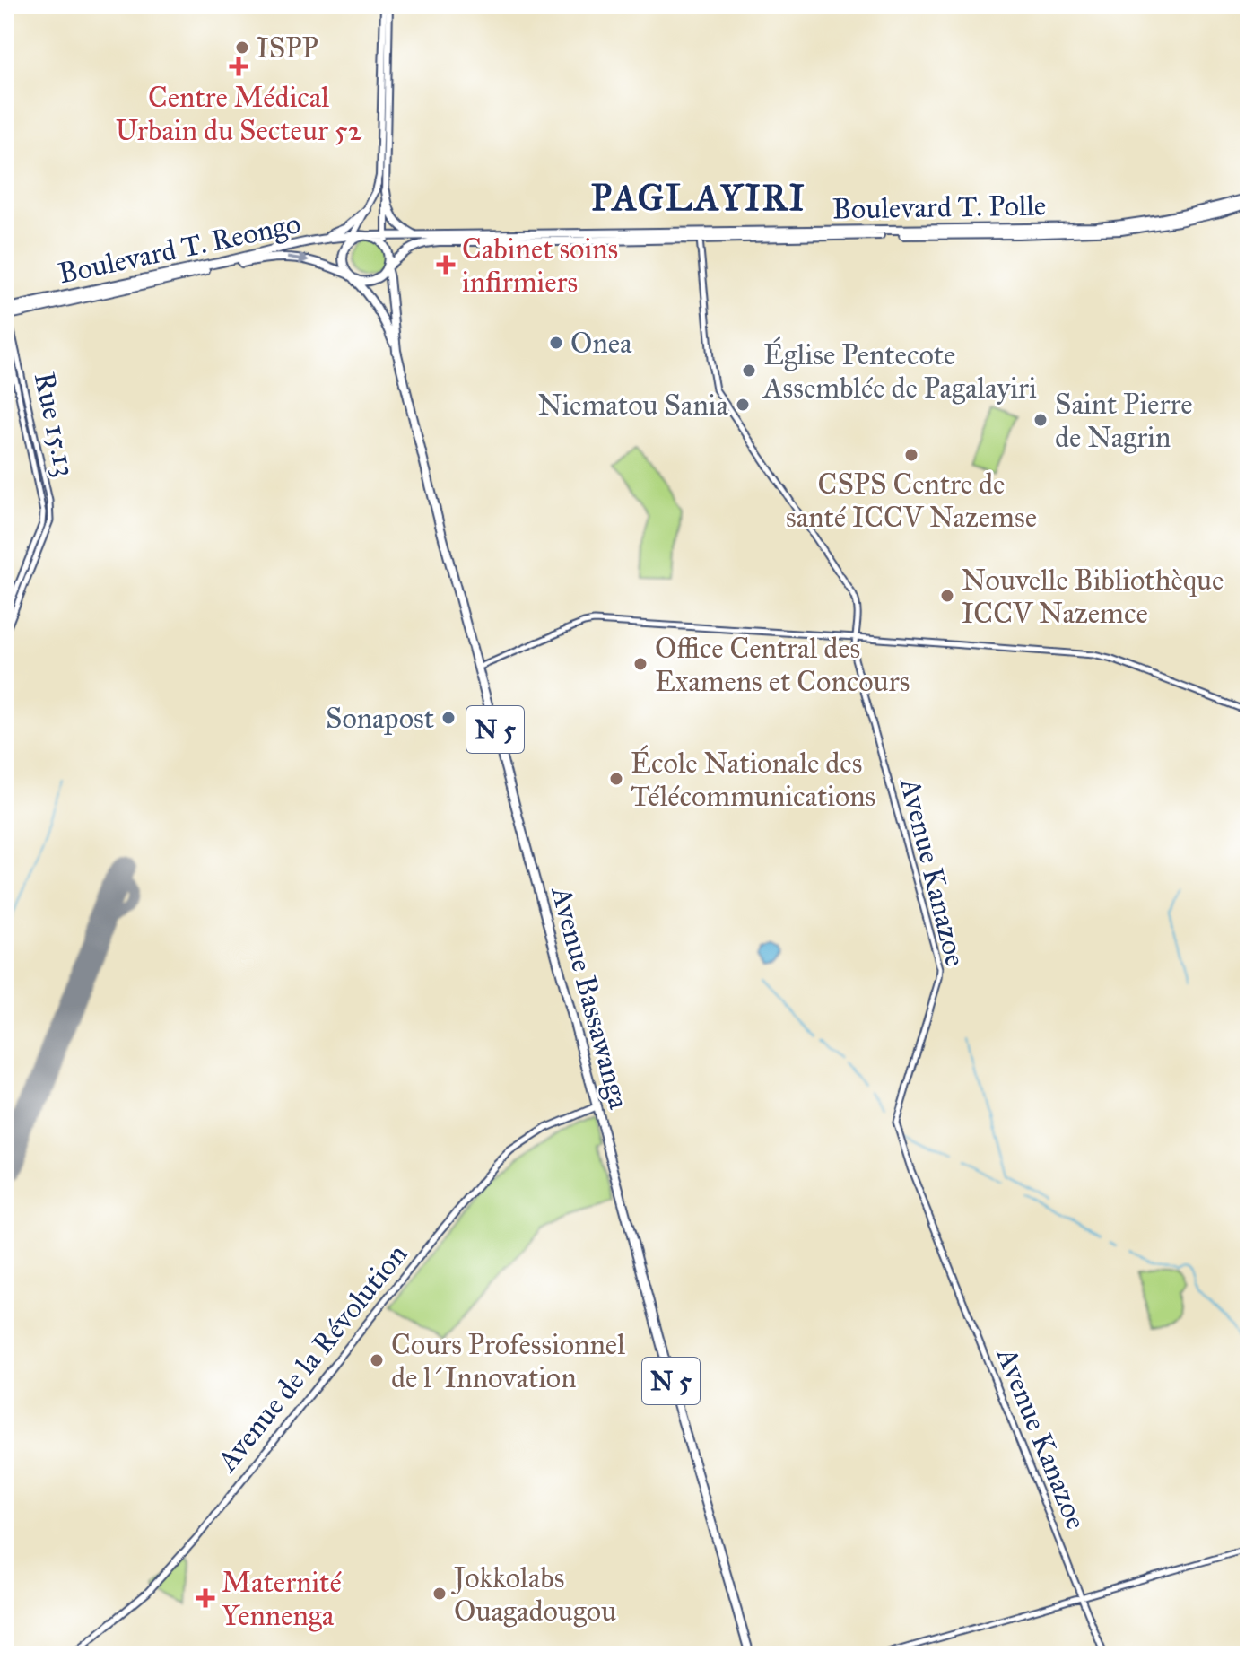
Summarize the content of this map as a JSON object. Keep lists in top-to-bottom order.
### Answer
{
  "streets": {
    "highway": [
      "Boulevard T. Polle",
      "Boulevard T. Reongo",
      "N 5",
      "Avenue Bassawanga"
    ],
    "main road": ["Avenue de la Révolution"],
    "street": ["Rue 15.13", "Avenue Kanazoe"]
  },
  "crossings": [
    ["Boulevard T. Polle", "Boulevard T. Reongo"],
    ["Boulevard T. Polle", "N 5"],
    ["Boulevard T. Polle", "Avenue Kanazoe"],
    ["Boulevard T. Polle", "Avenue Bassawanga"],
    ["Boulevard T. Reongo", "Rue 15.13"],
    ["Boulevard T. Reongo", "N 5"],
    ["Boulevard T. Reongo", "Avenue Bassawanga"],
    ["Rue 15.13", "N 5"],
    ["N 5", "Avenue Bassawanga"],
    ["Avenue Bassawanga", "Avenue de la Révolution"]
  ],
  "districts": ["PAGLAYIRI"],
  "places": {
    "other": [
      "ISPP",
      "Onea",
      "Église Pentecote Assemblée de Pagalayiri",
      "Niematou Sania",
      "Saint Pierre de Nagrin",
      "CSPS Centre de santé ICCV Nazemse",
      "Nouvelle Bibliothèque ICCV Nazemce",
      "Office Central des Examens et Concours",
      "Sonapost",
      "École Nationale des Télécommunications",
      "Cours Professionnel de l´Innovation",
      "Jokkolabs Ouagadougou"
    ],
    "health": ["Centre Médical Urbain du Secteur 52", "Cabinet soins infirmiers", "Maternité Yennenga"]
  }
}
